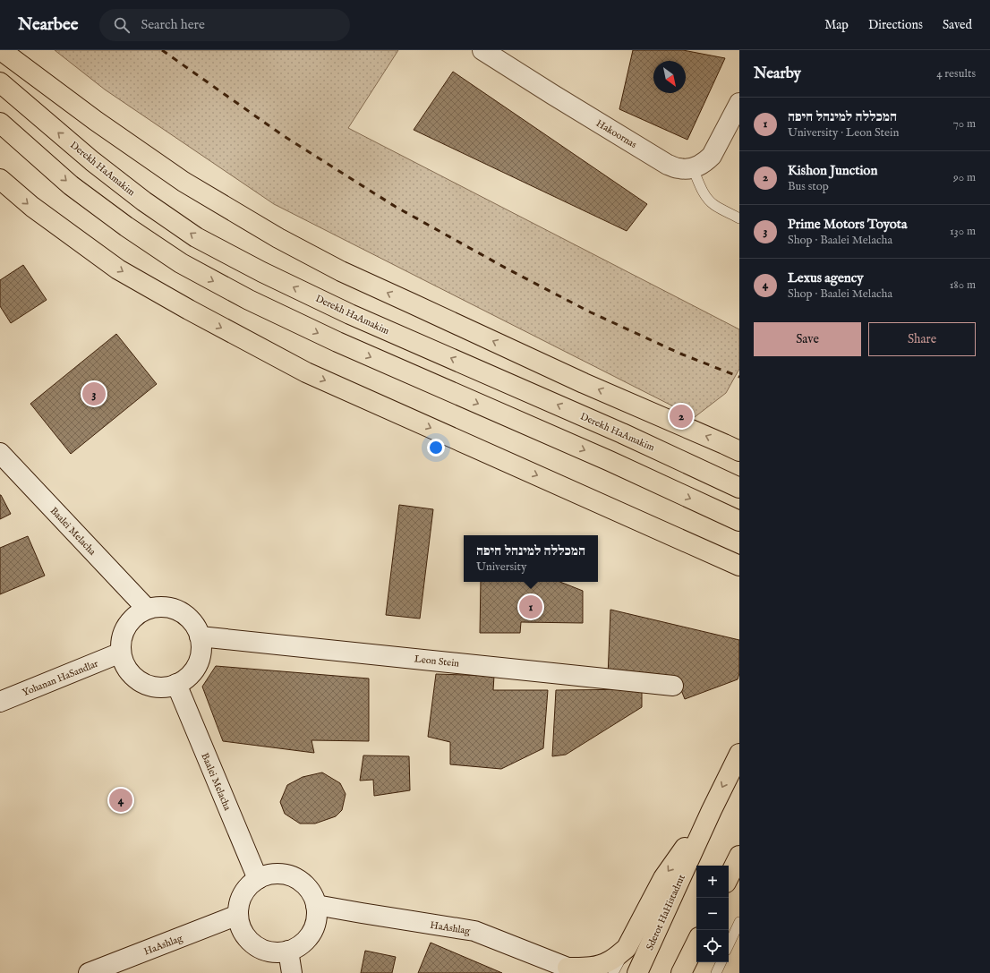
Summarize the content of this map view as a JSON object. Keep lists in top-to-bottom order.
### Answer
{
  "streets": {
    "highway": ["Derekh HaAmakim", "Sderot HaHistadrut"],
    "street": [
      "Hakoornas",
      "Baalei Melacha",
      "Leon Stein",
      "Yohanan HaSandlar",
      "HaAshlag"
    ]
  },
  "crossings": [
    ["Baalei Melacha", "Leon Stein"],
    ["Baalei Melacha", "Yohanan HaSandlar"],
    ["Baalei Melacha", "HaAshlag"],
    ["Leon Stein", "Yohanan HaSandlar"]
  ],
  "north": "bottom right",
  "page": {
    "header": "Nearbee",
    "search": "Search here",
    "nav": ["Map", "Directions", "Saved"],
    "heading": ["Nearby", "4 results"],
    "list": [
      {
        "mark": "1",
        "name": "המכללה למינהל חיפה",
        "note": "University · Leon Stein",
        "value": "70 m"
      },
      {
        "mark": "2",
        "name": "Kishon Junction",
        "note": "Bus stop",
        "value": "90 m"
      },
      {
        "mark": "3",
        "name": "Prime Motors Toyota",
        "note": "Shop · Baalei Melacha",
        "value": "130 m"
      },
      {
        "mark": "4",
        "name": "Lexus agency",
        "note": "Shop · Baalei Melacha",
        "value": "180 m"
      }
    ],
    "buttons": ["Save", "Share"],
    "pins": [
      "3",
      "2",
      "1",
      "4"
    ],
    "popup": ["המכללה למינהל חיפה", "University"],
    "map_buttons": ["+", "−"]
  }
}
